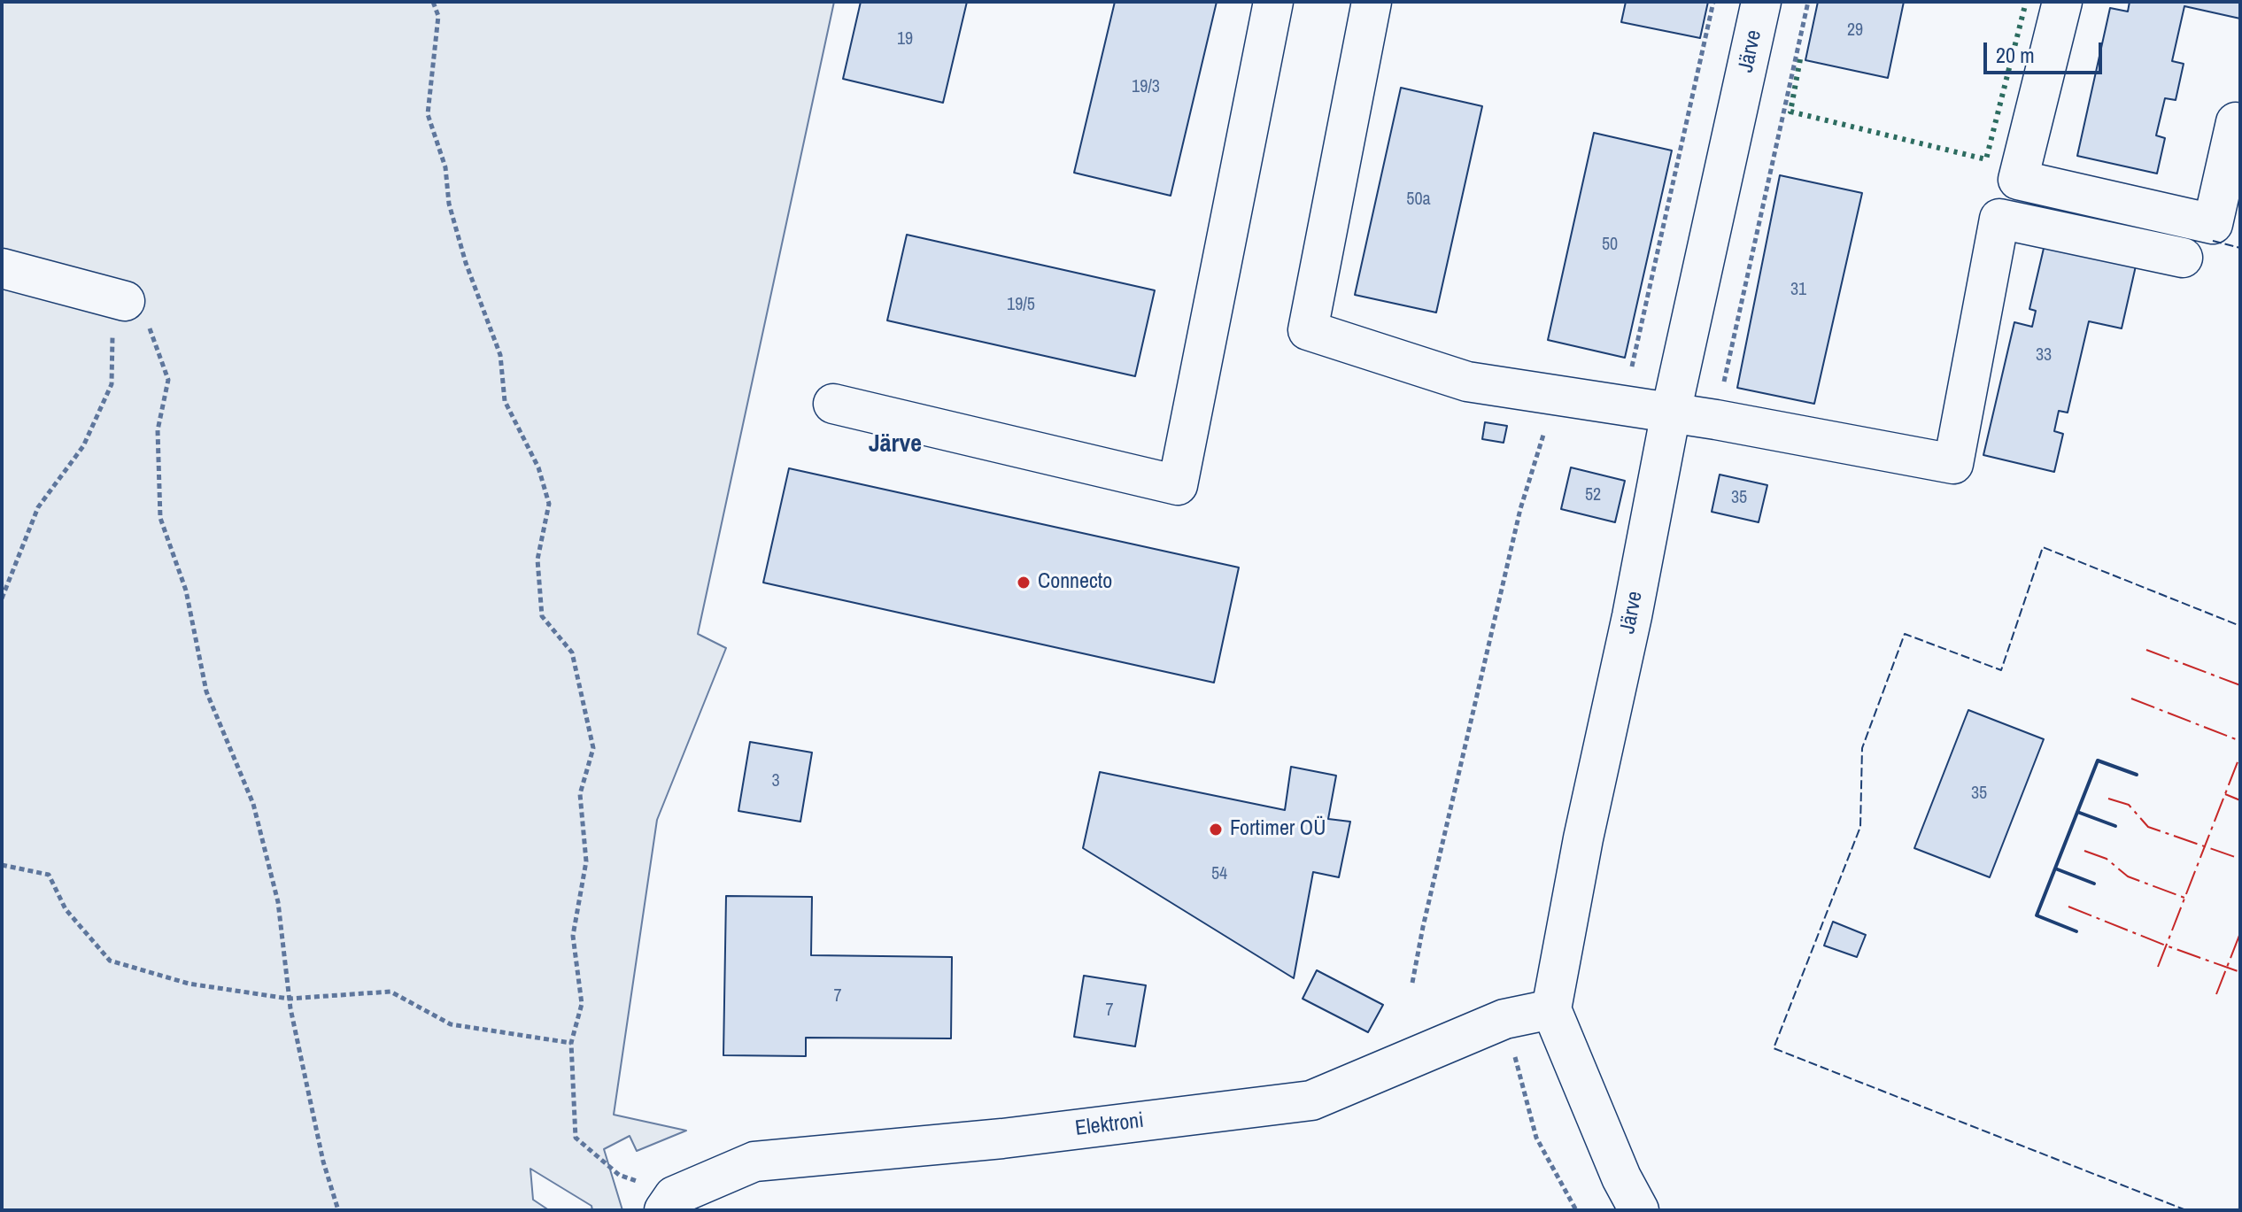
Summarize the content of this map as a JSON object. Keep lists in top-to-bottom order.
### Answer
{
  "streets": {
    "street": ["Järve", "Elektroni"]
  },
  "crossings": [
    ["Järve", "Elektroni"]
  ],
  "districts": ["Järve"],
  "places": ["Connecto", "Fortimer OÜ"],
  "house_numbers": [
    "29",
    "19",
    "19/3",
    "50a",
    "50",
    "31",
    "19/5",
    "33",
    "52",
    "35",
    "3",
    "35",
    "54",
    "7",
    "7"
  ],
  "scale_bar": "20 m"
}
